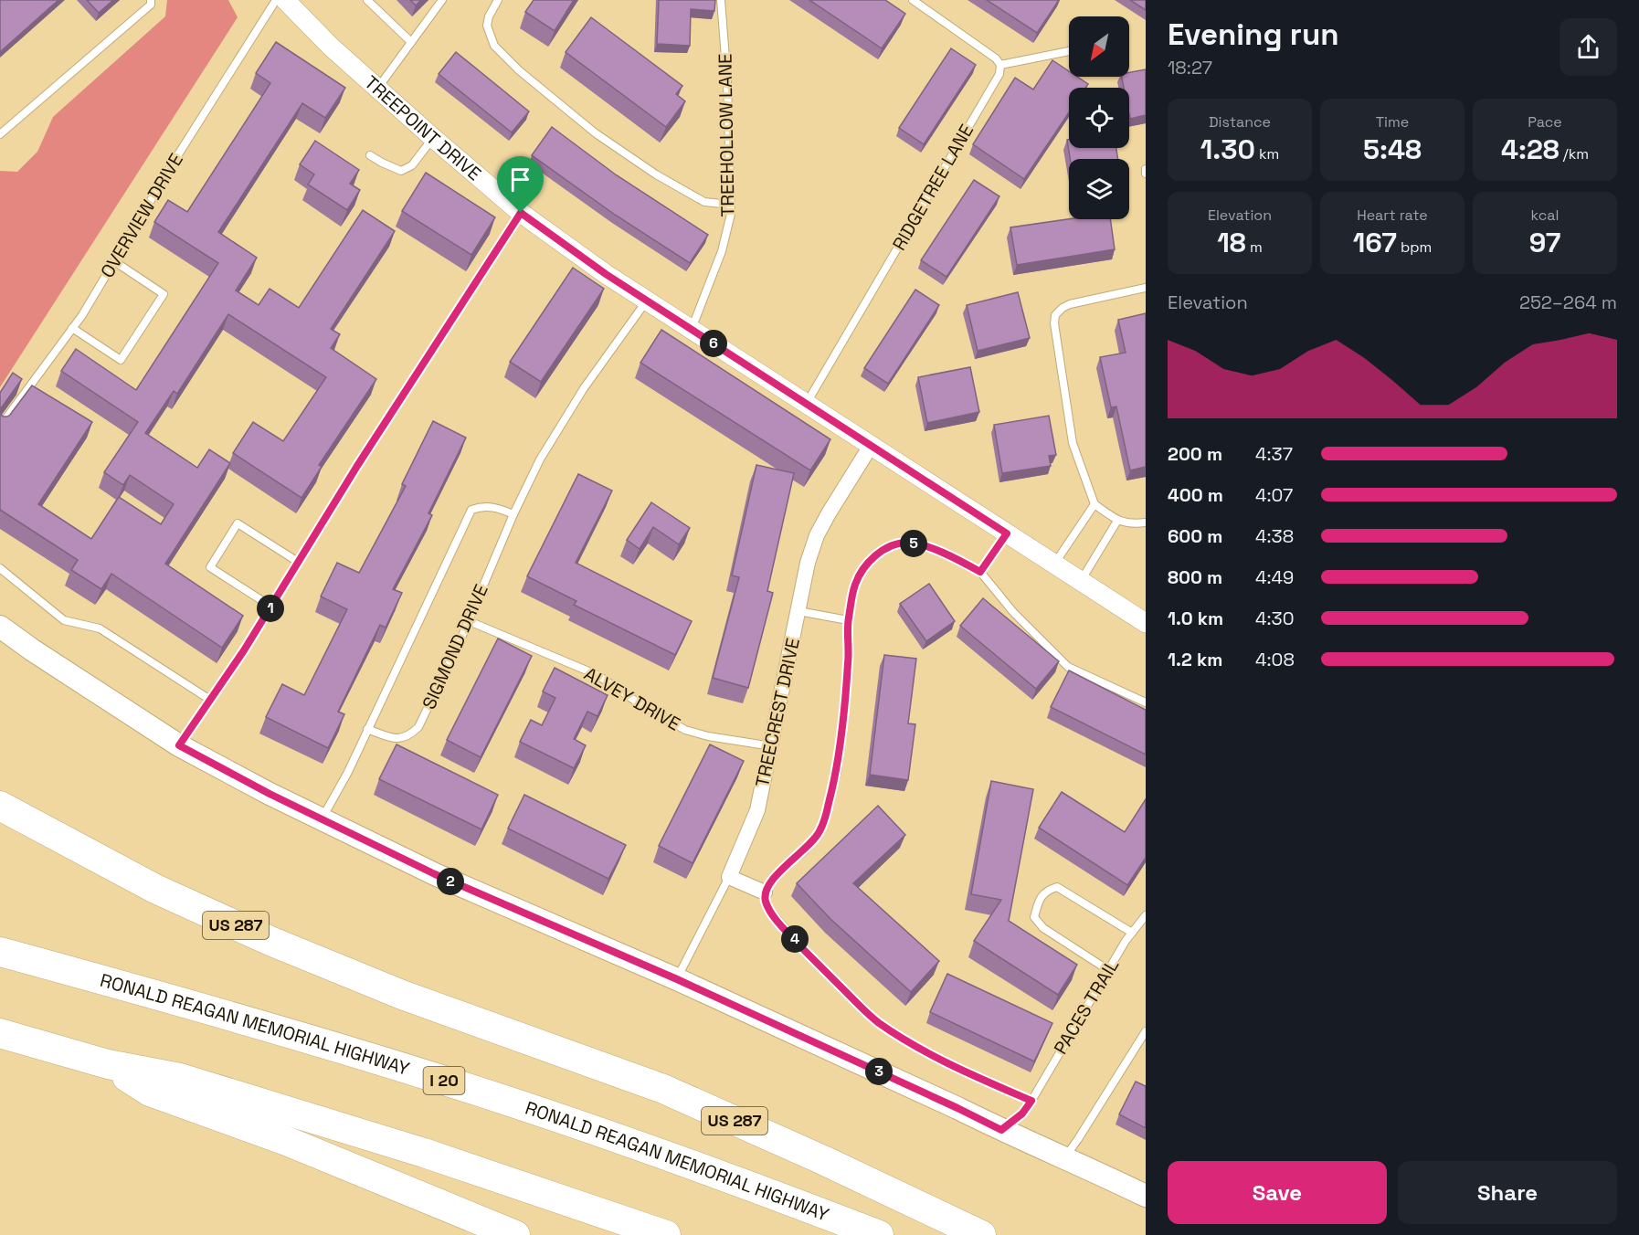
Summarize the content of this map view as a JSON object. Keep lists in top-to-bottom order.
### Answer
{
  "streets": {
    "highway": ["US 287", "RONALD REAGAN MEMORIAL HIGHWAY", "I 20"],
    "street": ["TREEPOINT DRIVE", "TREECREST DRIVE"],
    "lane": [
      "TREEHOLLOW LANE",
      "RIDGETREE LANE",
      "OVERVIEW DRIVE",
      "SIGMOND DRIVE",
      "ALVEY DRIVE",
      "PACES TRAIL"
    ]
  },
  "crossings": [
    ["TREEPOINT DRIVE", "TREEHOLLOW LANE"],
    ["TREEPOINT DRIVE", "RIDGETREE LANE"],
    ["TREEPOINT DRIVE", "SIGMOND DRIVE"],
    ["TREEPOINT DRIVE", "TREECREST DRIVE"],
    ["SIGMOND DRIVE", "ALVEY DRIVE"],
    ["ALVEY DRIVE", "TREECREST DRIVE"]
  ],
  "north": "bottom left",
  "page": {
    "heading": ["Evening run", "18:27"],
    "stats": [
      ["Distance", "1.30 km"],
      ["Time", "5:48"],
      ["Pace", "4:28 /km"],
      ["Elevation", "18 m"],
      ["Heart rate", "167 bpm"],
      ["kcal", "97"]
    ],
    "chart": ["Elevation", "252–264 m"],
    "pins": [
      "6",
      "5",
      "1",
      "2",
      "4",
      "3"
    ],
    "list": [
      {
        "name": "200 m",
        "note": "4:37"
      },
      {
        "name": "400 m",
        "note": "4:07"
      },
      {
        "name": "600 m",
        "note": "4:38"
      },
      {
        "name": "800 m",
        "note": "4:49"
      },
      {
        "name": "1.0 km",
        "note": "4:30"
      },
      {
        "name": "1.2 km",
        "note": "4:08"
      }
    ],
    "buttons": ["Save", "Share"]
  }
}
